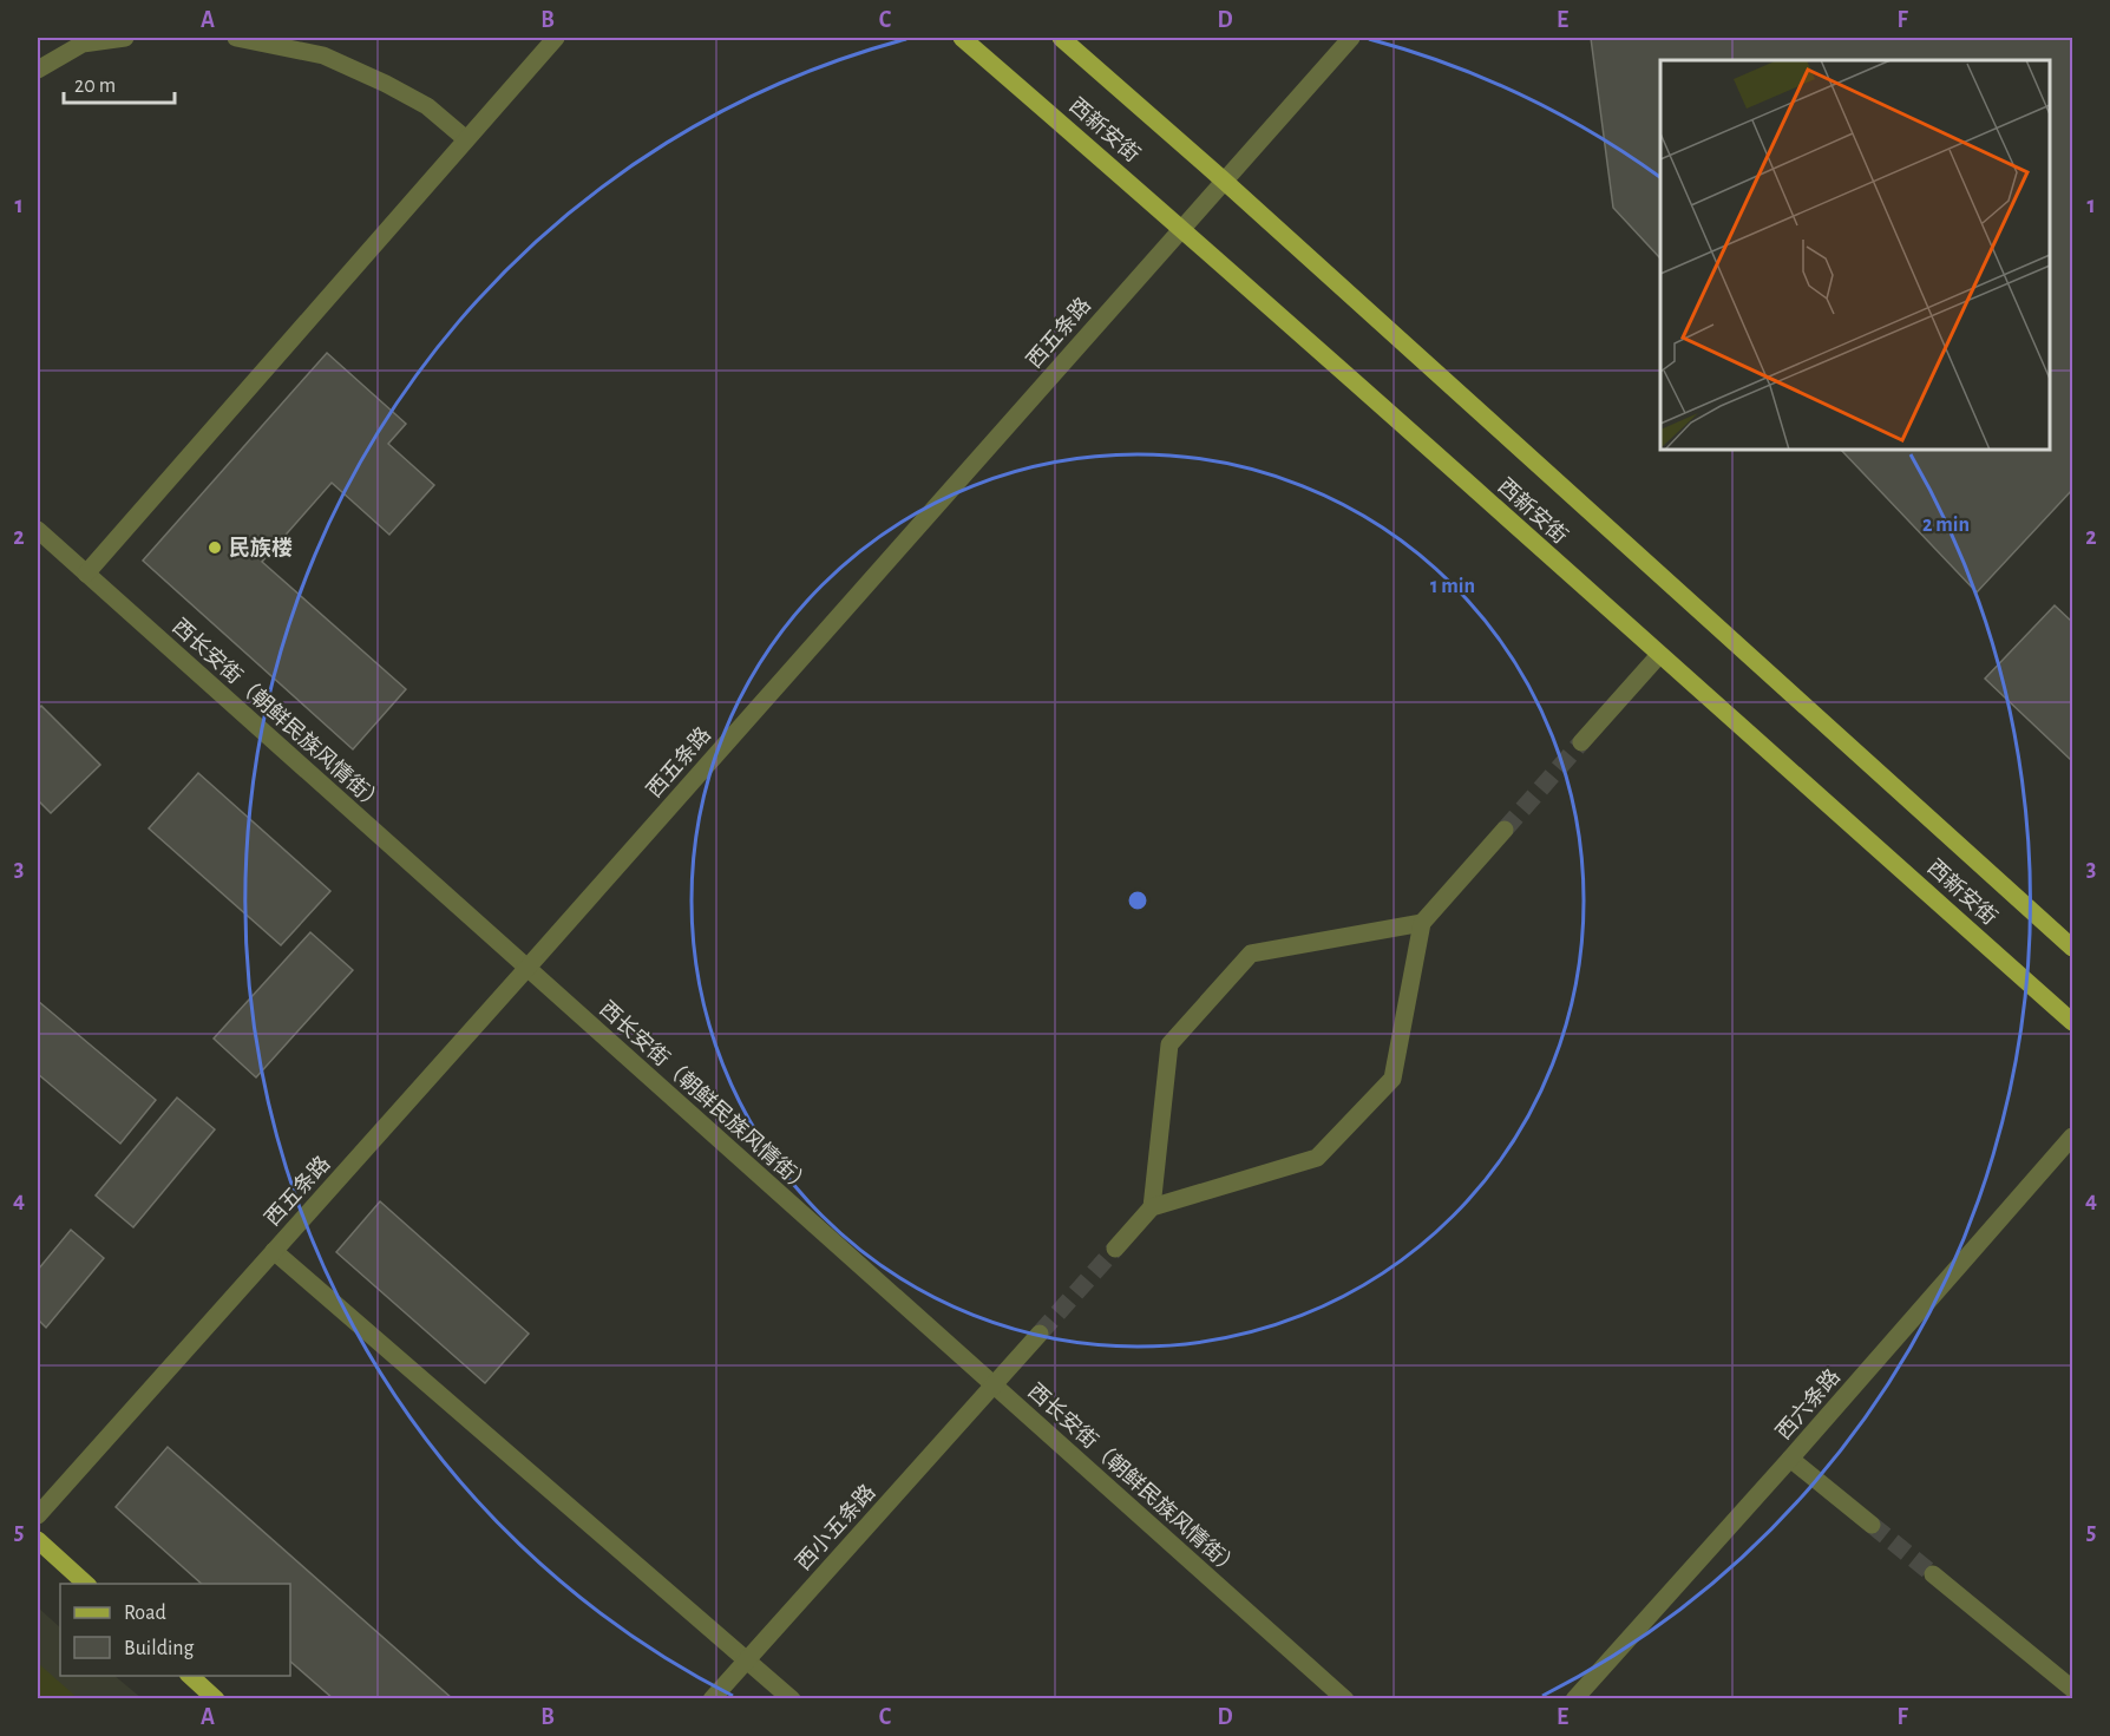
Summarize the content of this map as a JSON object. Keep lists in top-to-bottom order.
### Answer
{
  "streets": {
    "main road": ["西新安街"],
    "street": [
      "西五条路",
      "西长安街（朝鲜民族风情街）",
      "西六条路",
      "西小五条路"
    ]
  },
  "crossings": [
    ["西新安街", "西五条路"],
    ["西五条路", "西长安街（朝鲜民族风情街）"],
    ["西长安街（朝鲜民族风情街）", "西小五条路"]
  ],
  "places": ["民族楼"],
  "legend": ["Road", "Building"],
  "scale_bar": "20 m",
  "grid": {
    "columns": [
      "A",
      "B",
      "C",
      "D",
      "E",
      "F"
    ],
    "rows": [
      "1",
      "2",
      "3",
      "4",
      "5"
    ]
  },
  "rings": ["2 min", "1 min"]
}
